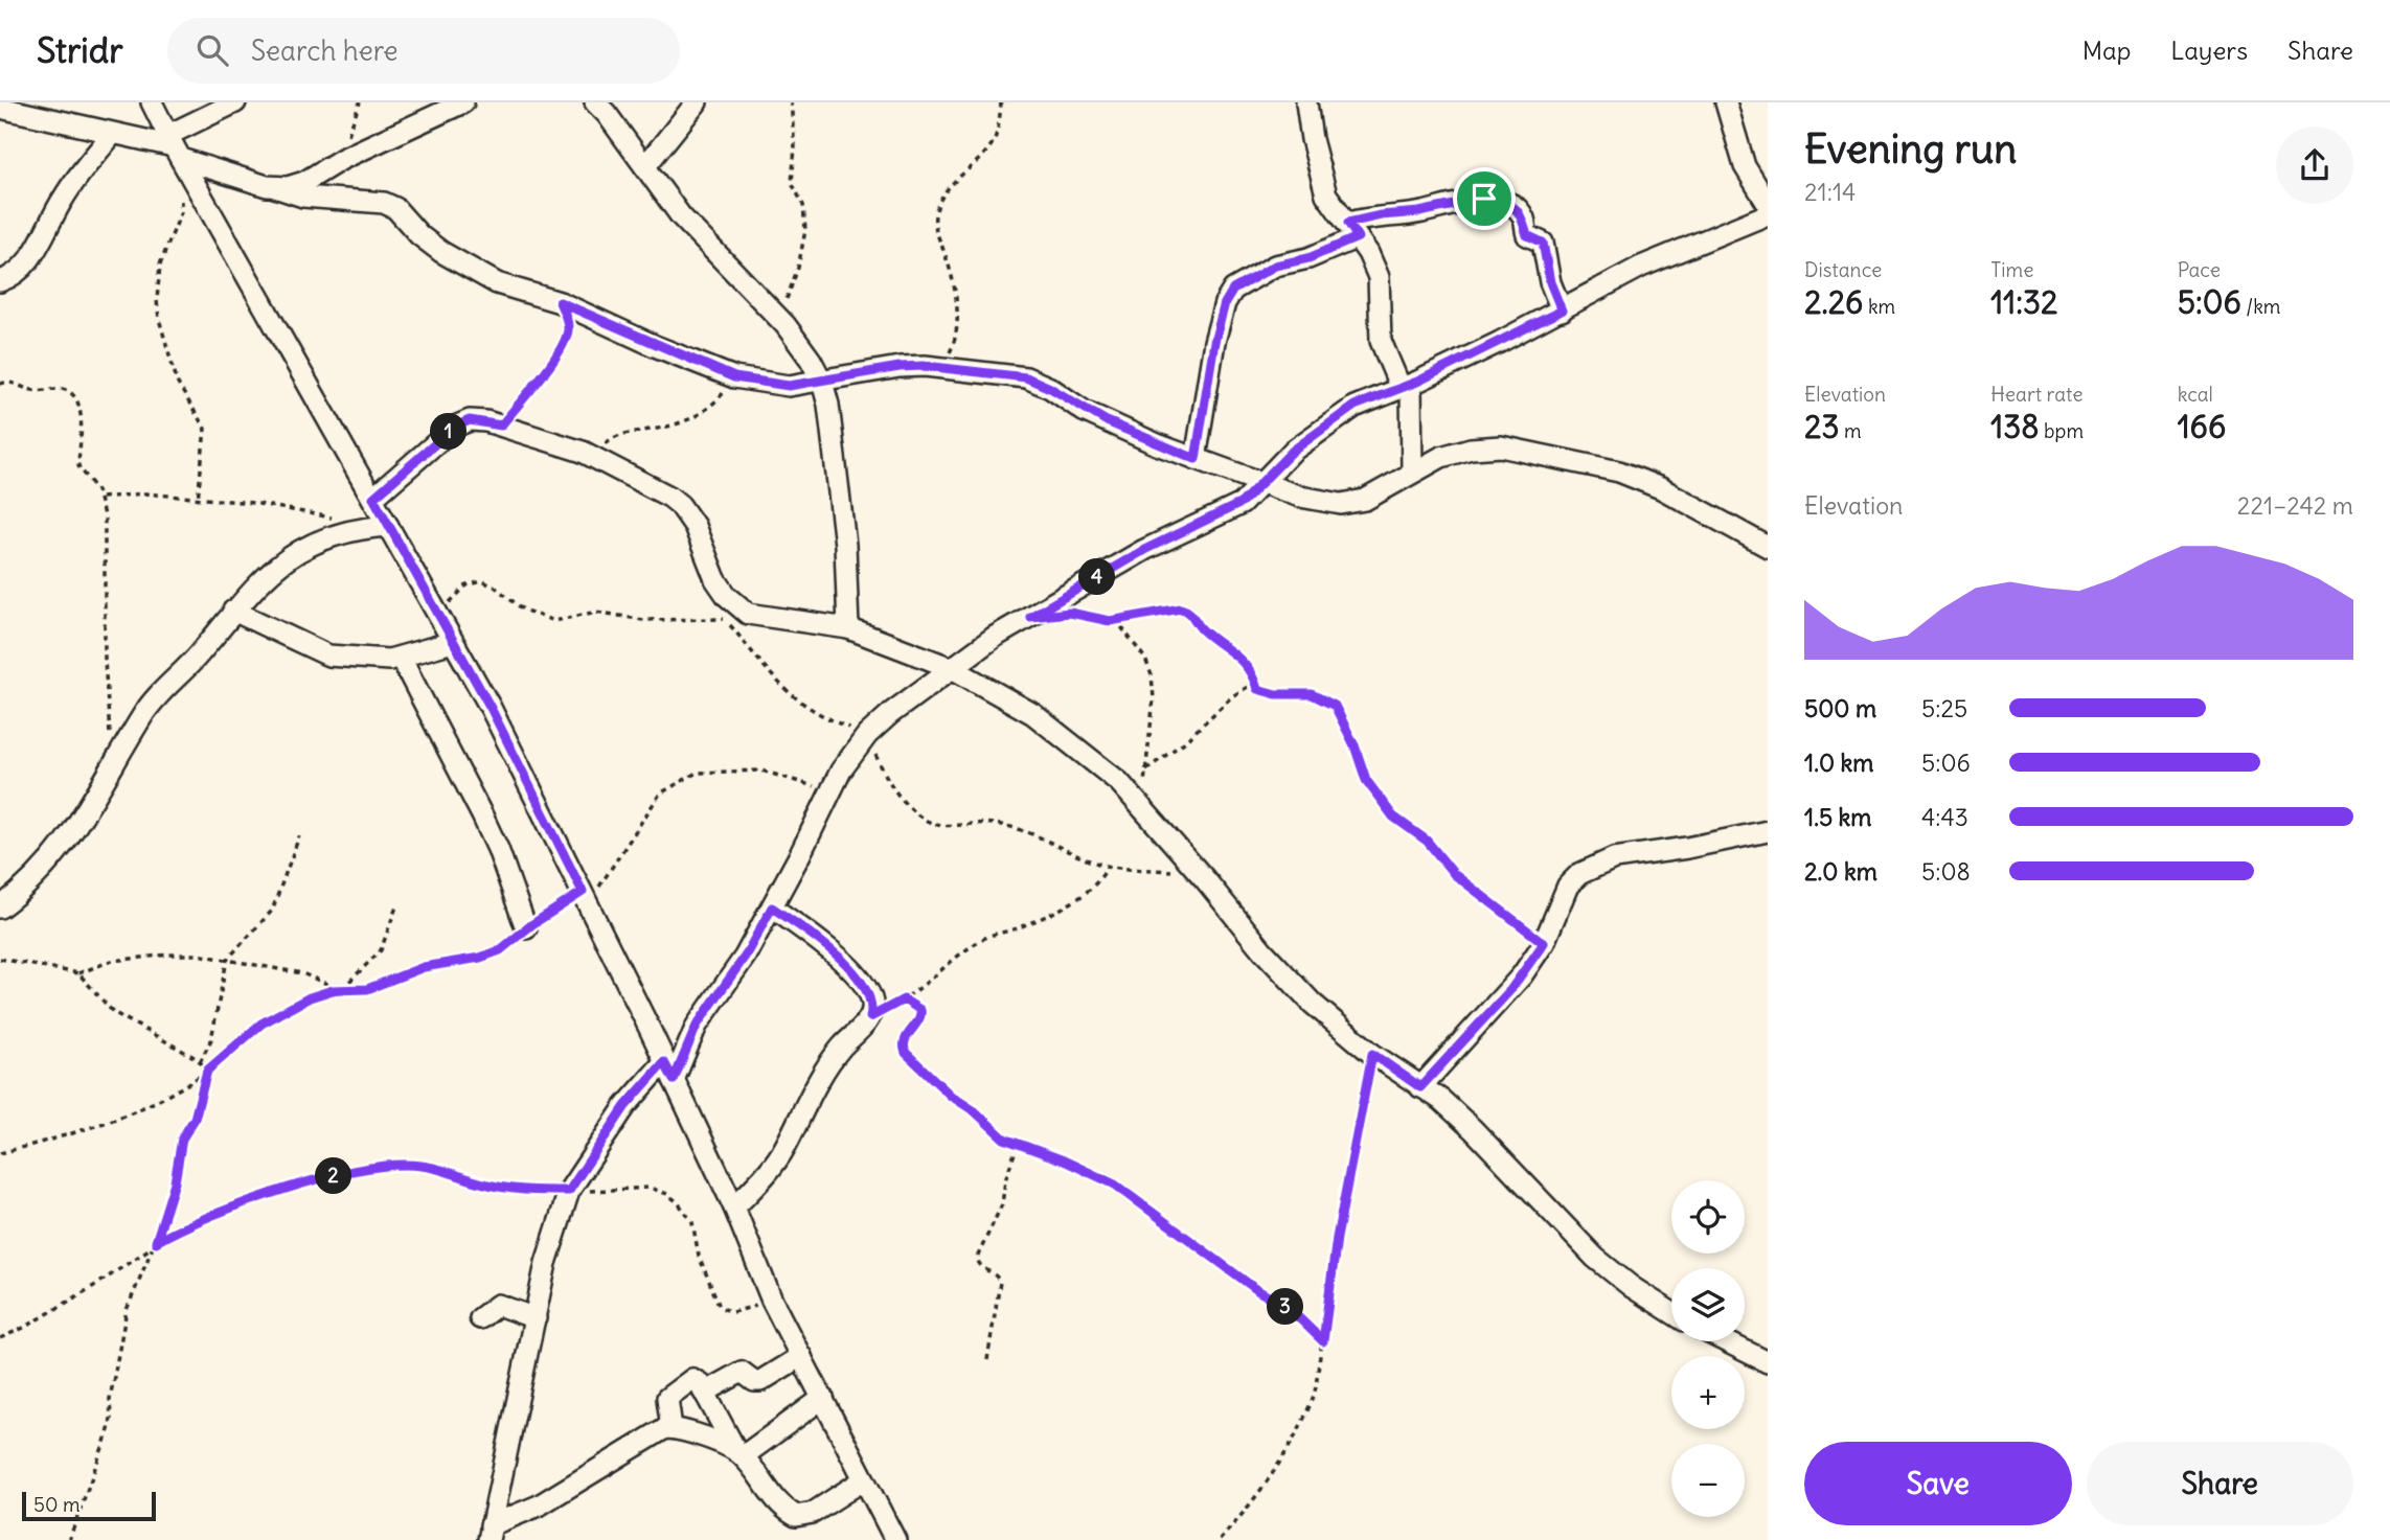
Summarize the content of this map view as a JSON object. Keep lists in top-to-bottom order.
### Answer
{
  "scale_bar": "50 m",
  "page": {
    "header": "Stridr",
    "search": "Search here",
    "nav": ["Map", "Layers", "Share"],
    "heading": ["Evening run", "21:14"],
    "stats": [
      ["Distance", "2.26 km"],
      ["Time", "11:32"],
      ["Pace", "5:06 /km"],
      ["Elevation", "23 m"],
      ["Heart rate", "138 bpm"],
      ["kcal", "166"]
    ],
    "pins": [
      "1",
      "4",
      "2",
      "3"
    ],
    "chart": ["Elevation", "221–242 m"],
    "list": [
      {
        "name": "500 m",
        "note": "5:25"
      },
      {
        "name": "1.0 km",
        "note": "5:06"
      },
      {
        "name": "1.5 km",
        "note": "4:43"
      },
      {
        "name": "2.0 km",
        "note": "5:08"
      }
    ],
    "map_buttons": ["+", "−"],
    "buttons": ["Save", "Share"],
    "scale": "50 m"
  }
}
